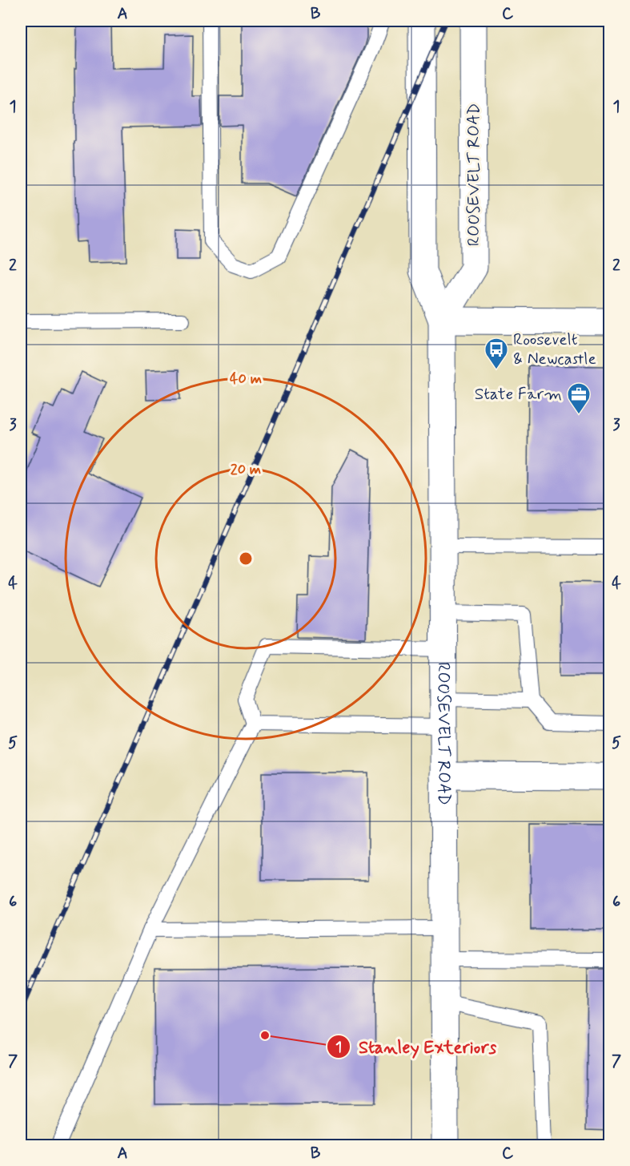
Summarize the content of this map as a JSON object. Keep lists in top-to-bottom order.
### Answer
{
  "streets": {
    "main road": ["ROOSEVELT ROAD"]
  },
  "places": {
    "bus stop": ["Roosevelt & Newcastle"],
    "office": ["State Farm"],
    "other": ["Stanley Exteriors"]
  },
  "grid": {
    "columns": ["A", "B", "C"],
    "rows": [
      "1",
      "2",
      "3",
      "4",
      "5",
      "6",
      "7"
    ]
  },
  "rings": ["40 m", "20 m"]
}
